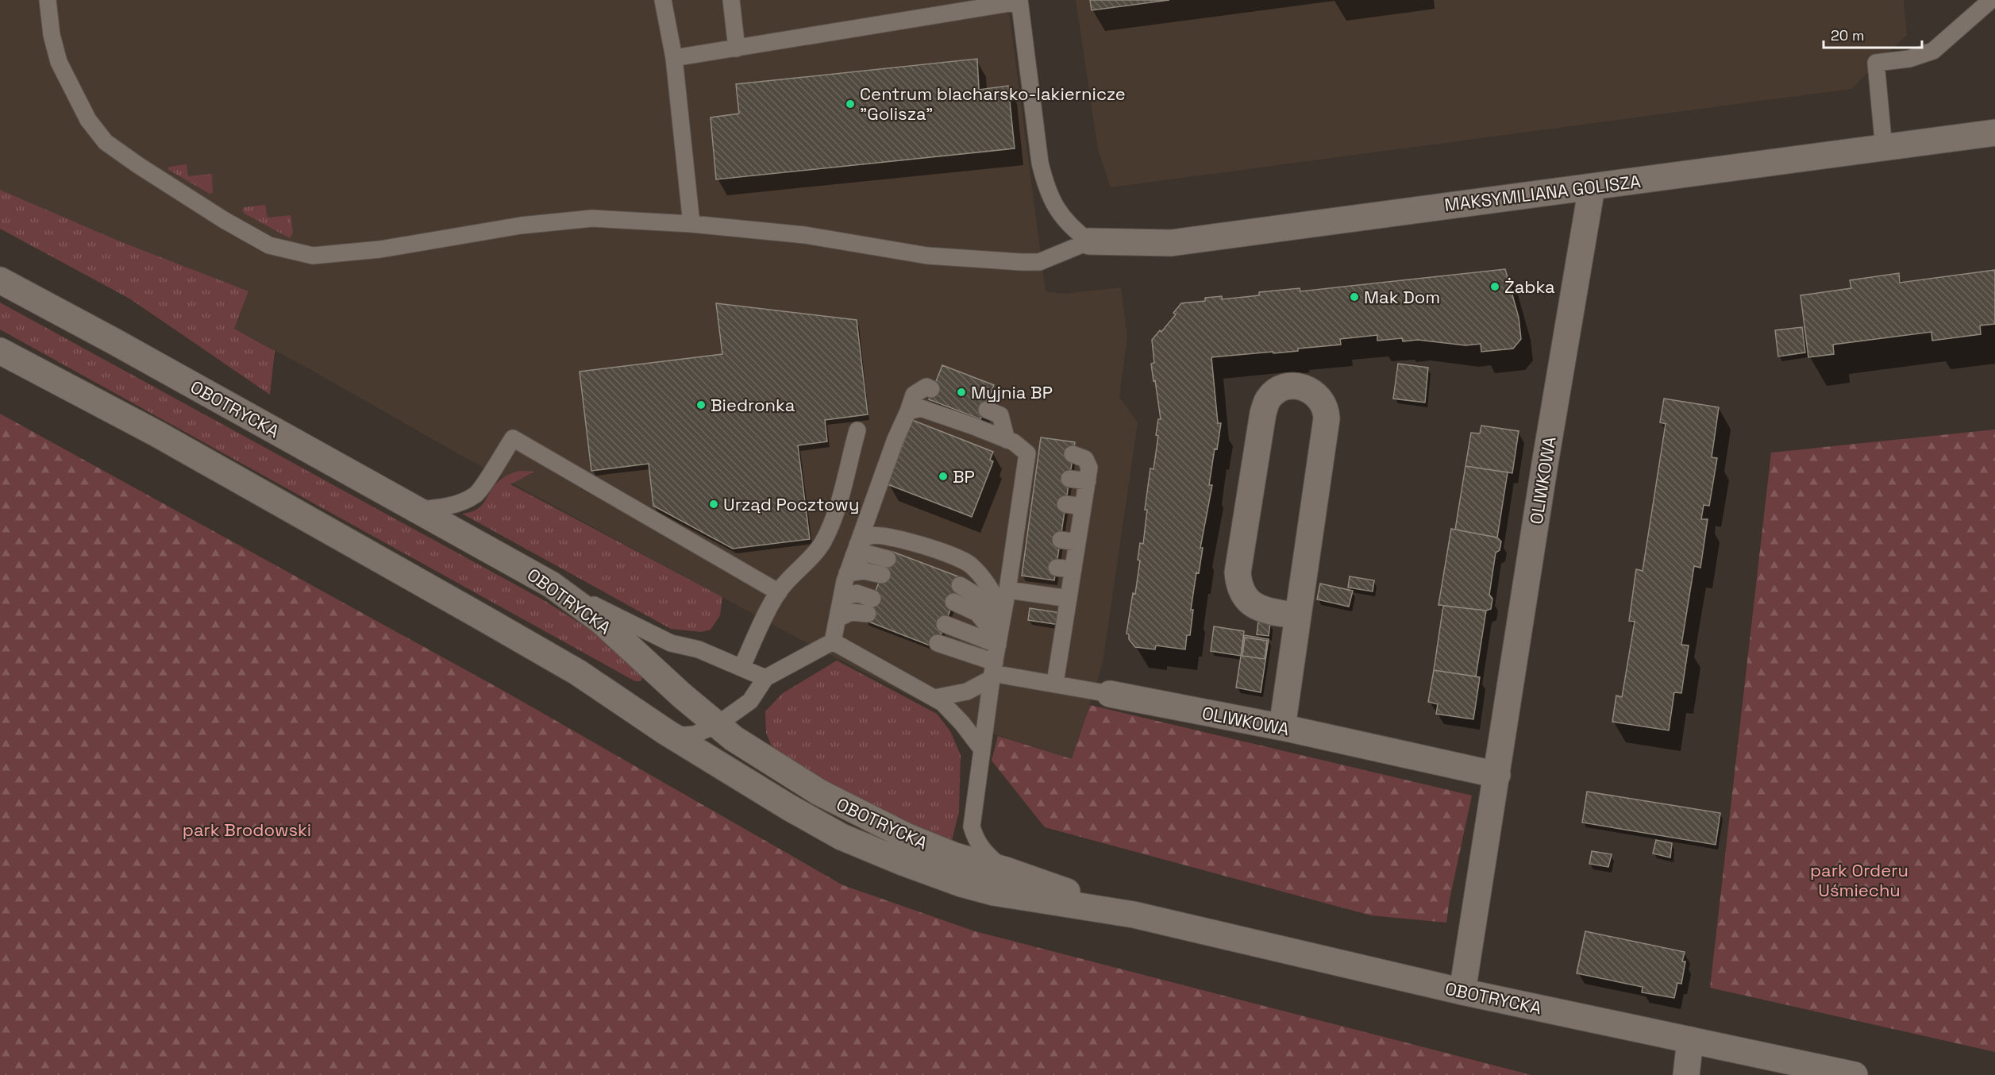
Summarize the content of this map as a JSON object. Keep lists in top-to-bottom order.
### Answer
{
  "streets": {
    "street": ["MAKSYMILIANA GOLISZA", "OBOTRYCKA", "OLIWKOWA"]
  },
  "crossings": [
    ["MAKSYMILIANA GOLISZA", "OLIWKOWA"],
    ["OBOTRYCKA", "OLIWKOWA"]
  ],
  "parks": ["park Brodowski", "park Orderu Uśmiechu"],
  "places": [
    "Centrum blacharsko-lakiernicze \"Golisza\"",
    "Żabka",
    "Mak Dom",
    "Myjnia BP",
    "Biedronka",
    "BP",
    "Urząd Pocztowy"
  ],
  "scale_bar": "20 m"
}
